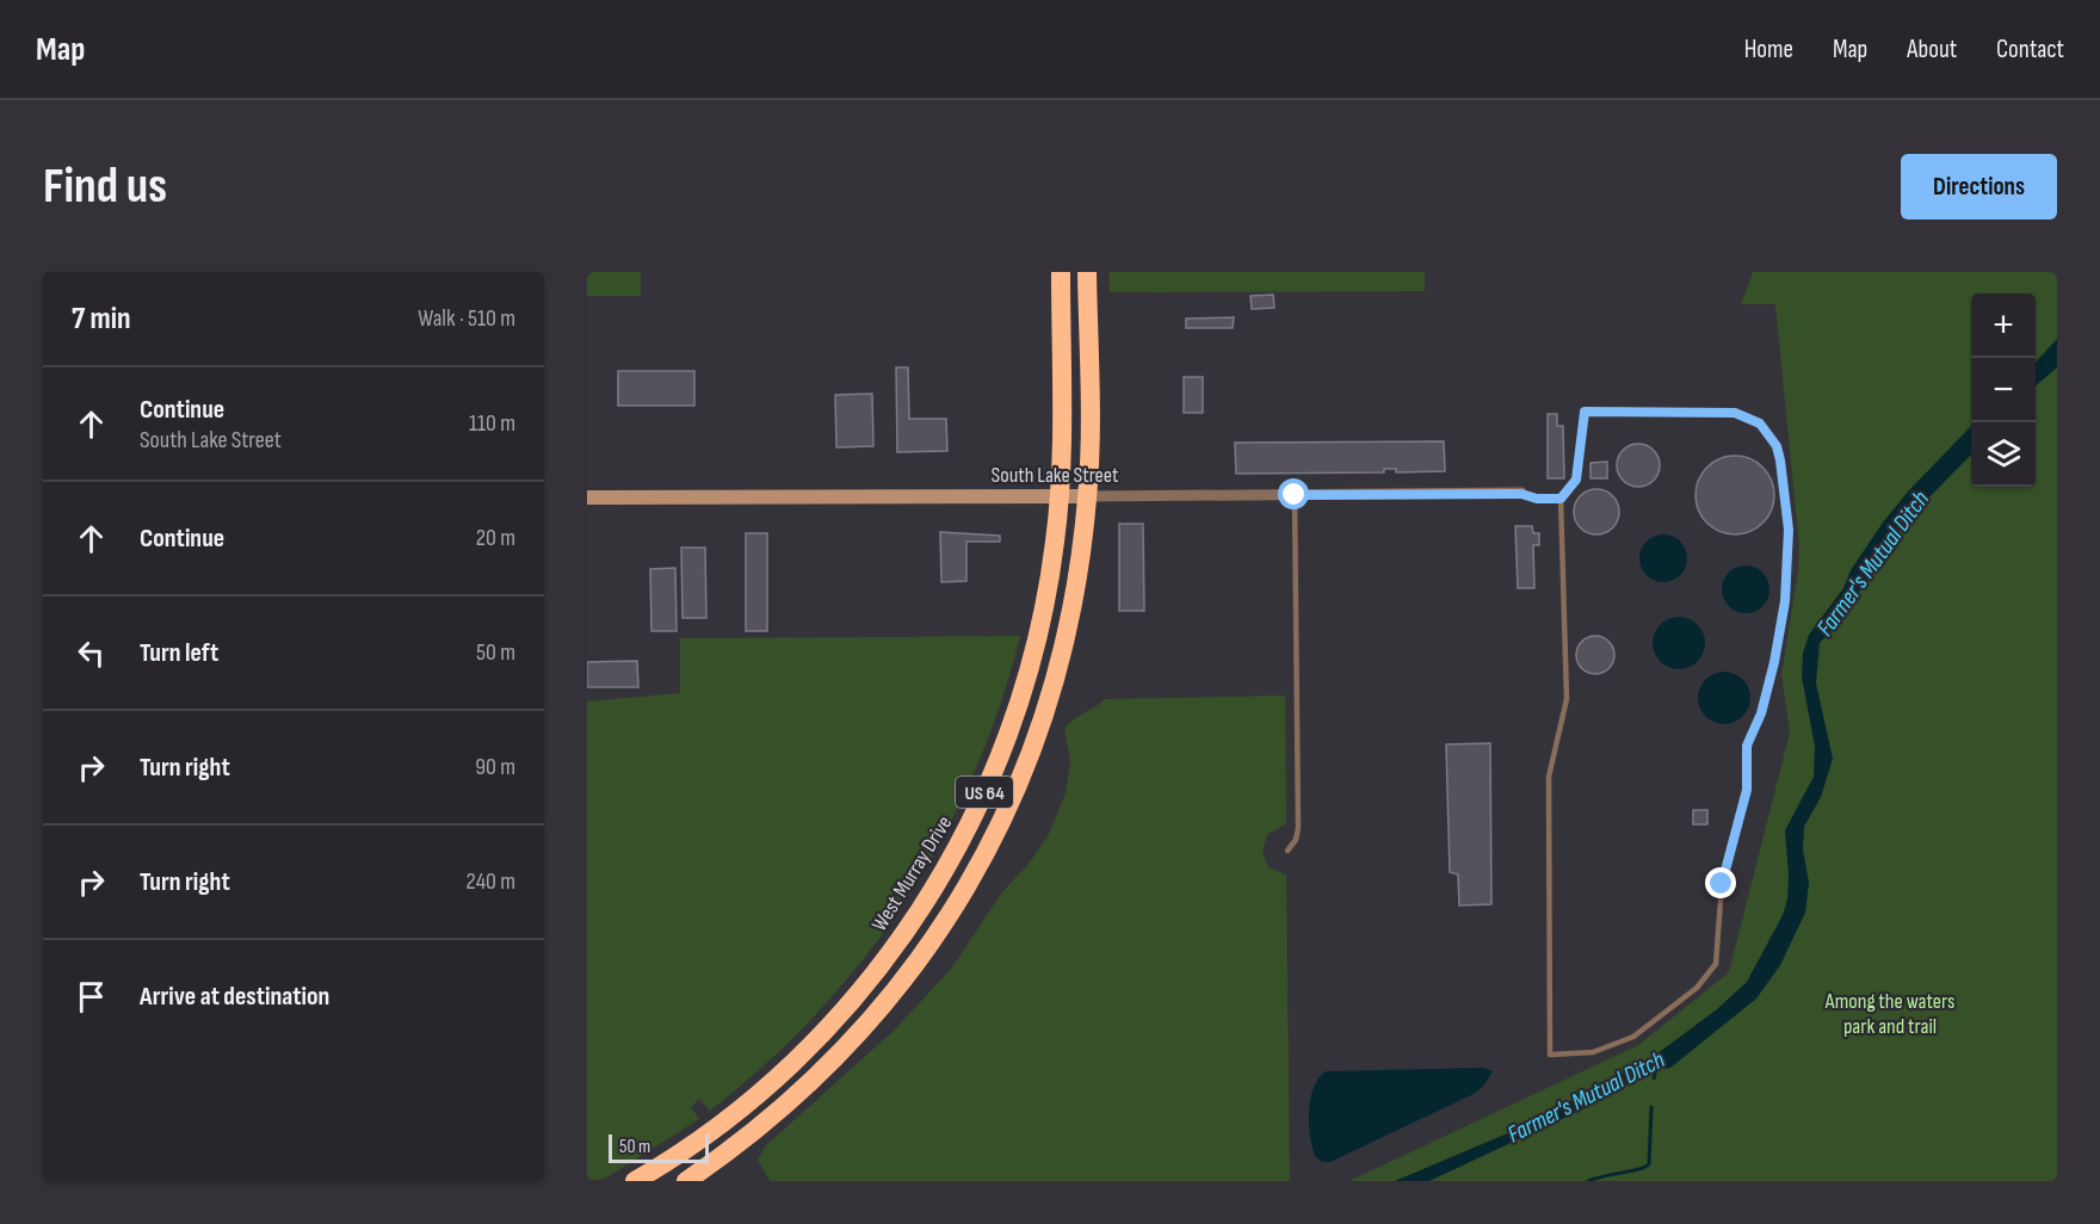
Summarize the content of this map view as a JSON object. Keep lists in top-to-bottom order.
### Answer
{
  "streets": {
    "highway": ["US 64", "West Murray Drive"],
    "street": ["South Lake Street"]
  },
  "crossings": [
    ["South Lake Street", "US 64"],
    ["South Lake Street", "West Murray Drive"]
  ],
  "water": ["Farmer's Mutual Ditch"],
  "parks": ["Among the waters park and trail"],
  "scale_bar": "50 m",
  "page": {
    "header": "Map",
    "nav": [
      "Home",
      "Map",
      "About",
      "Contact"
    ],
    "buttons": "Directions",
    "title": "Find us",
    "heading": ["7 min", "Walk · 510 m"],
    "map_buttons": ["+", "−"],
    "list": [
      ["Continue", "South Lake Street", "110 m"],
      ["Continue", "20 m"],
      ["Turn left", "50 m"],
      ["Turn right", "90 m"],
      ["Turn right", "240 m"],
      "Arrive at destination"
    ],
    "scale": "50 m"
  }
}
